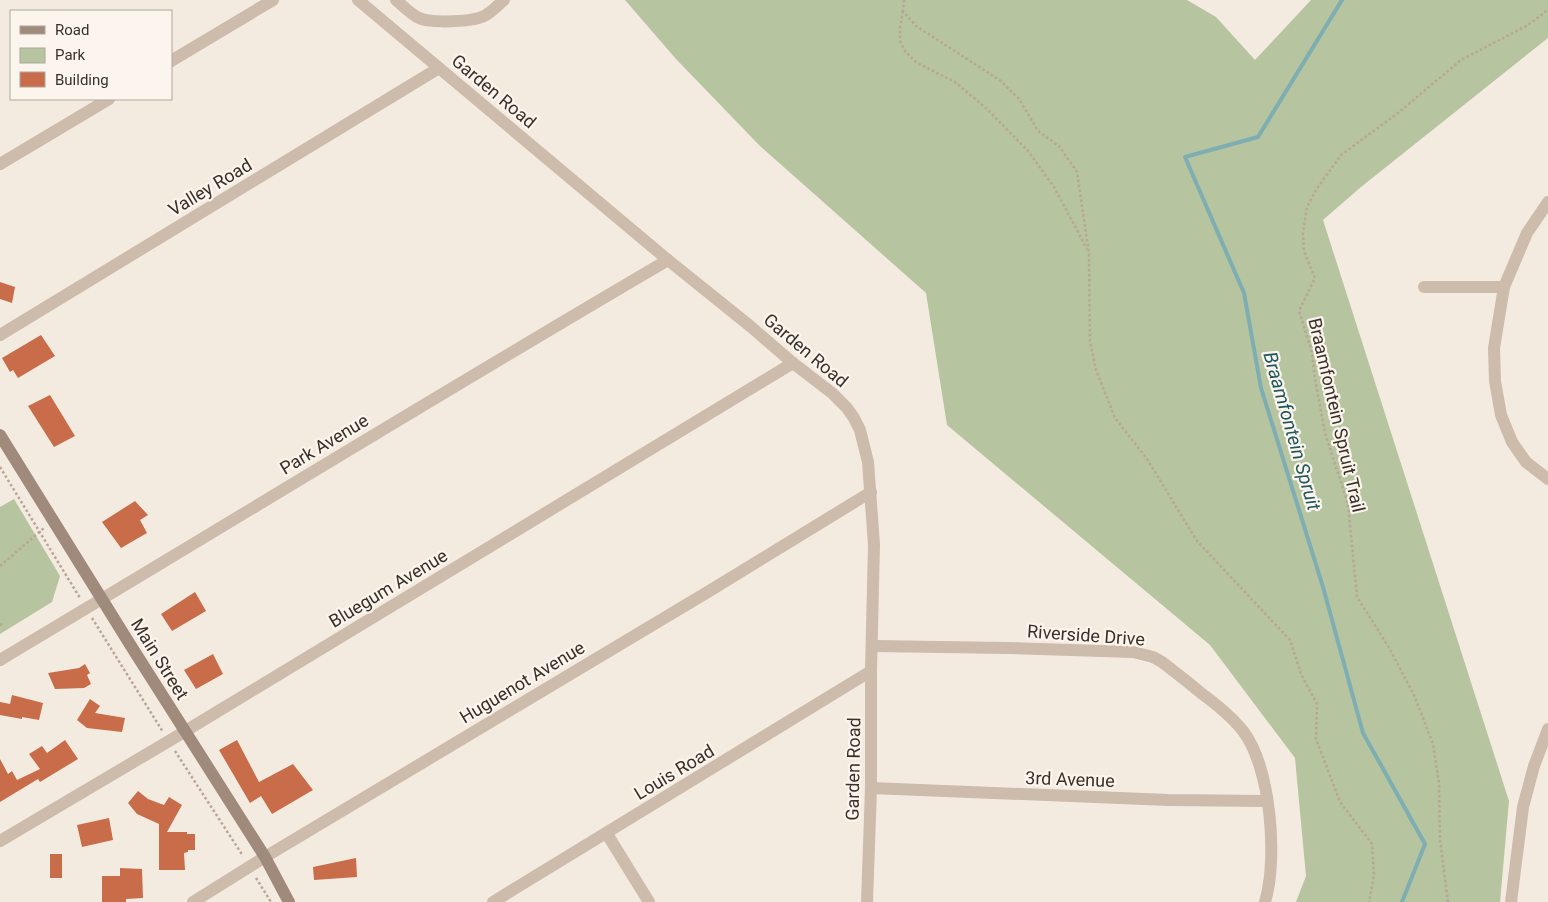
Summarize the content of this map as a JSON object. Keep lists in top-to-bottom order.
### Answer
{
  "streets": {
    "street": [
      "Garden Road",
      "Valley Road",
      "Park Avenue",
      "Bluegum Avenue",
      "Riverside Drive",
      "Main Street",
      "Huguenot Avenue",
      "Louis Road",
      "3rd Avenue"
    ],
    "path": ["Braamfontein Spruit Trail"]
  },
  "crossings": [
    ["Garden Road", "Valley Road"],
    ["Garden Road", "Park Avenue"],
    ["Garden Road", "Bluegum Avenue"],
    ["Garden Road", "Riverside Drive"],
    ["Garden Road", "Huguenot Avenue"],
    ["Garden Road", "Louis Road"],
    ["Garden Road", "3rd Avenue"],
    ["Park Avenue", "Main Street"],
    ["Bluegum Avenue", "Main Street"],
    ["Riverside Drive", "3rd Avenue"],
    ["Main Street", "Huguenot Avenue"]
  ],
  "water": ["Braamfontein Spruit"],
  "legend": ["Road", "Park", "Building"]
}
